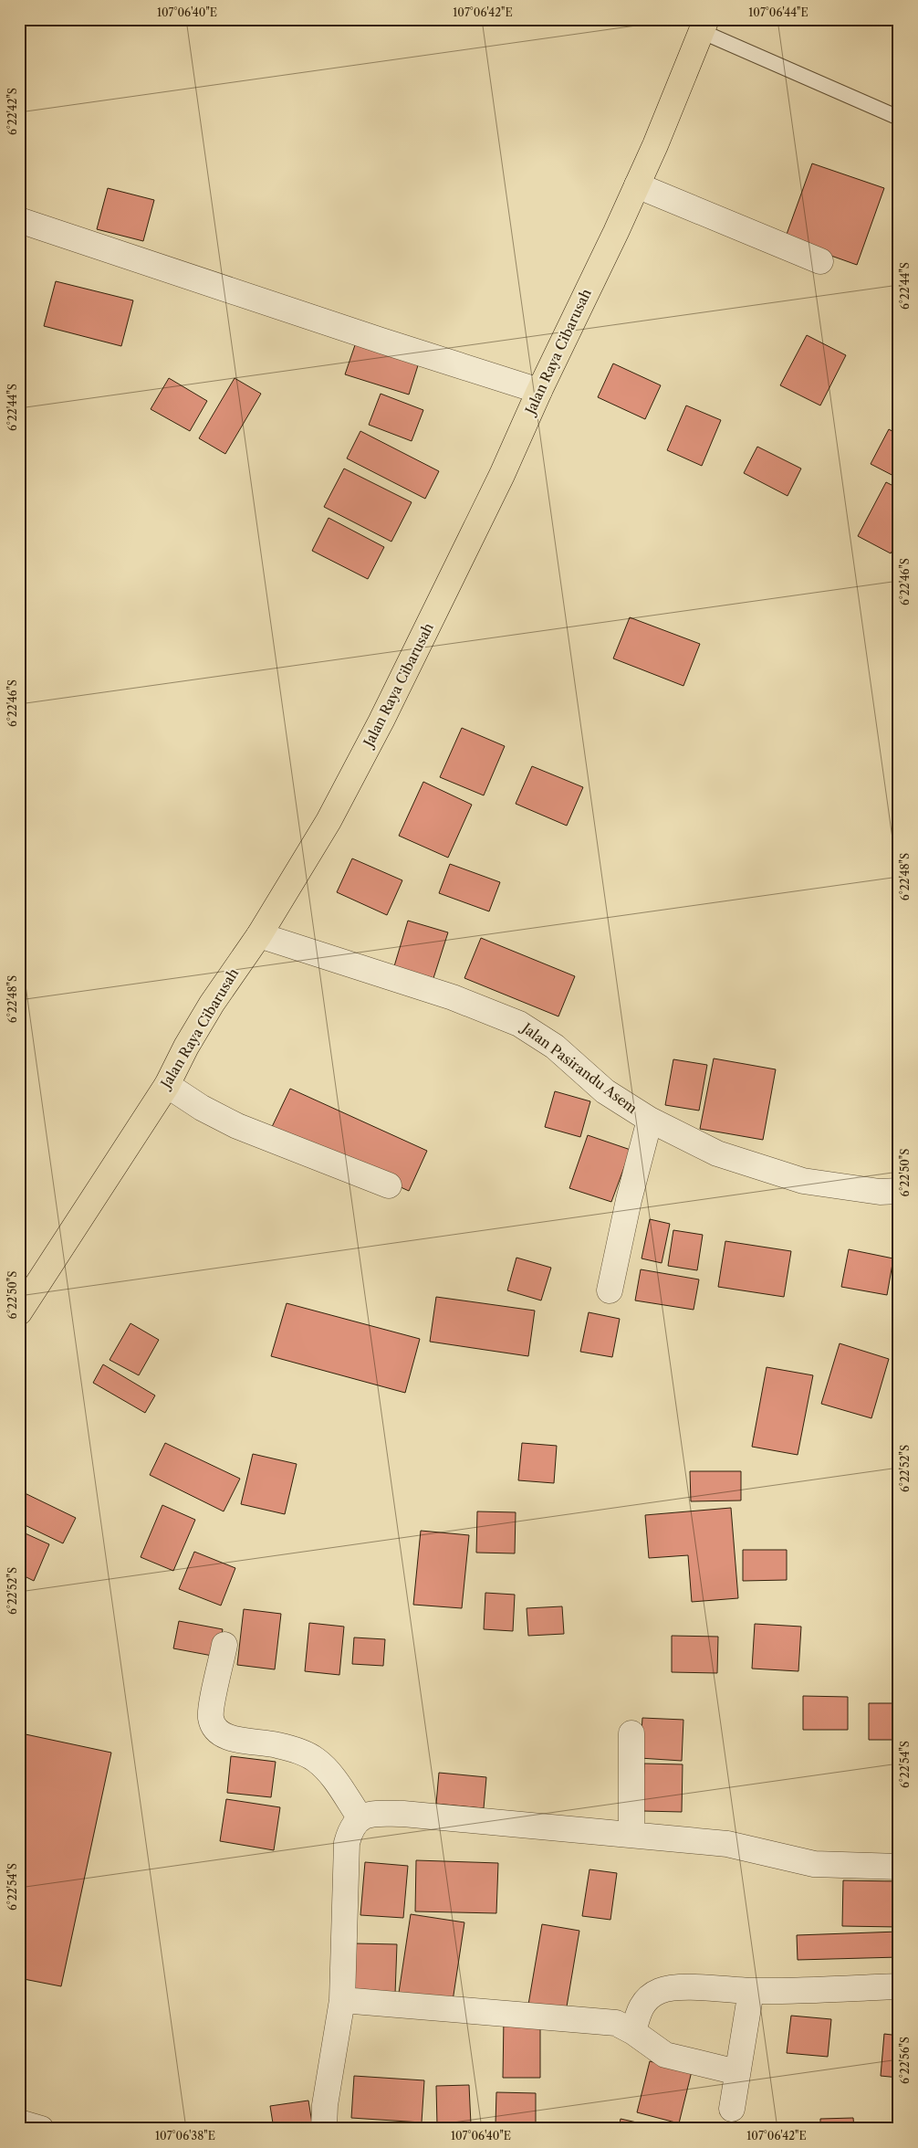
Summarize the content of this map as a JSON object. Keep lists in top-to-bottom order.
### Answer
{
  "streets": {
    "main road": ["Jalan Raya Cibarusah"],
    "street": ["Jalan Pasirandu Asem"]
  },
  "crossings": [
    ["Jalan Raya Cibarusah", "Jalan Pasirandu Asem"]
  ],
  "coordinates": [
    "107°06'40\"E",
    "107°06'42\"E",
    "107°06'44\"E",
    "6°22'42\"S",
    "6°22'44\"S",
    "6°22'46\"S",
    "6°22'48\"S",
    "6°22'50\"S",
    "6°22'52\"S",
    "6°22'54\"S",
    "6°22'56\"S",
    "107°06'38\"E"
  ]
}
